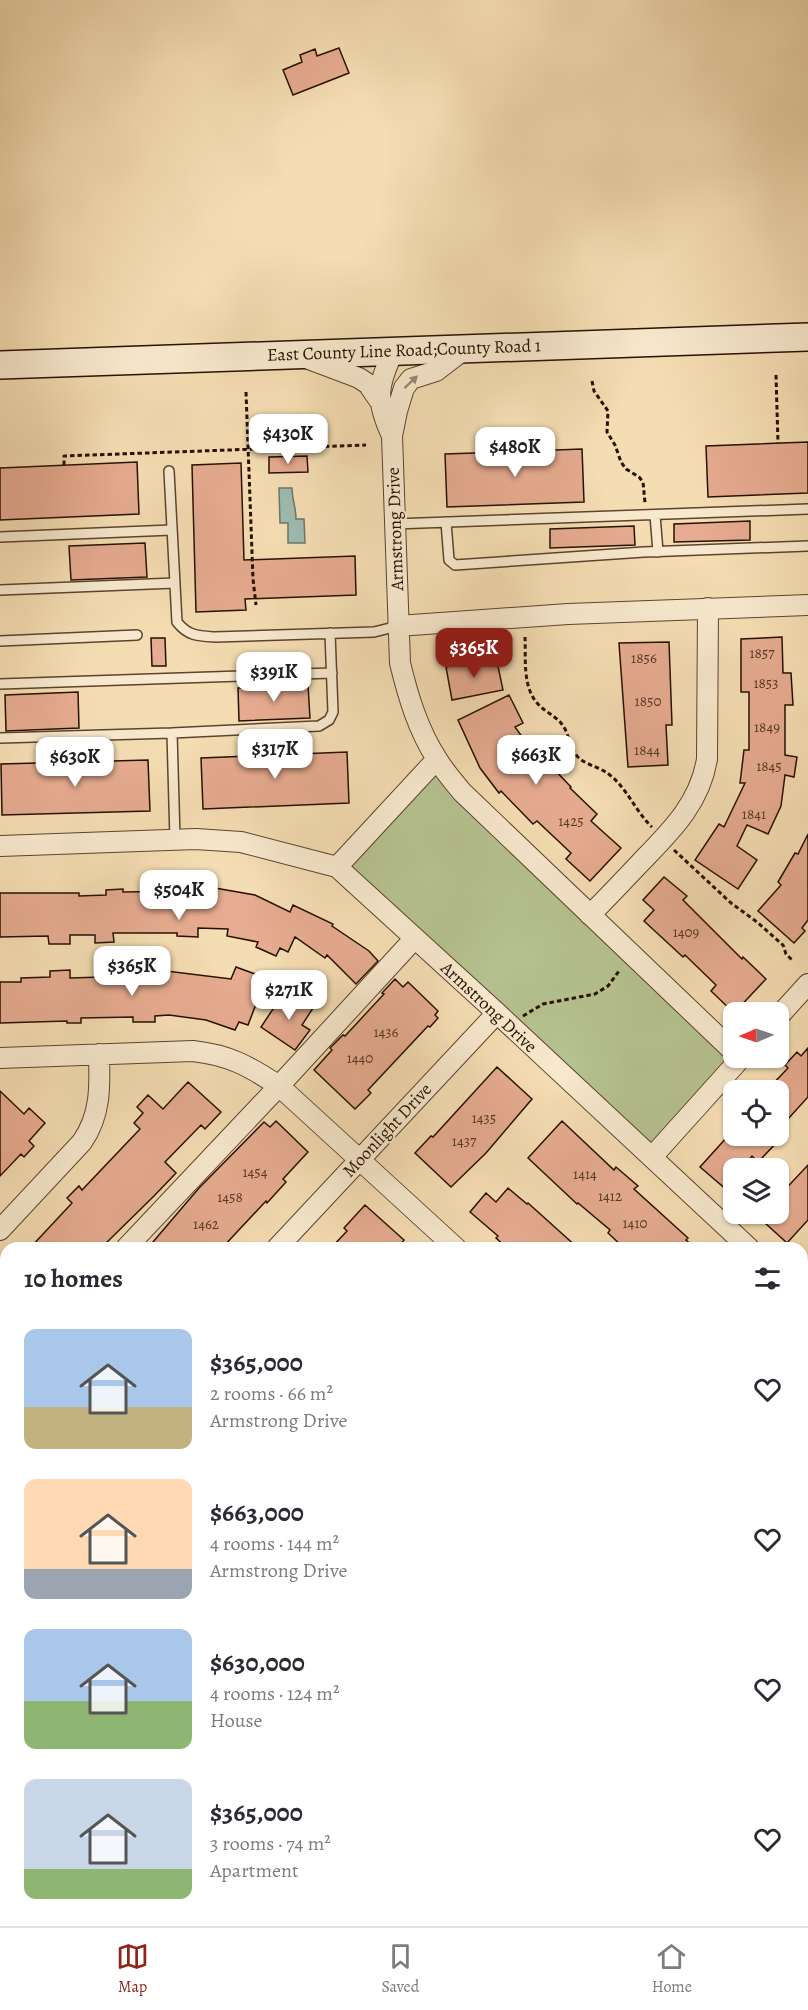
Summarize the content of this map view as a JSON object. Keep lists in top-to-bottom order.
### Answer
{
  "streets": {
    "main road": ["East County Line Road;County Road 1"],
    "street": ["Armstrong Drive", "Moonlight Drive"]
  },
  "crossings": [
    ["East County Line Road;County Road 1", "Armstrong Drive"],
    ["Armstrong Drive", "Moonlight Drive"]
  ],
  "house_numbers": [
    "1857",
    "1856",
    "1853",
    "1850",
    "1849",
    "1844",
    "1845",
    "1841",
    "1425",
    "1409",
    "1436",
    "1440",
    "1435",
    "1437",
    "1454",
    "1414",
    "1412",
    "1458",
    "1410",
    "1462"
  ],
  "north": "left",
  "page": {
    "price": [
      "$430K",
      "$480K",
      "$365K",
      "$391K",
      "$317K",
      "$663K",
      "$630K",
      "$504K",
      "$365K",
      "$271K"
    ],
    "heading": "10 homes",
    "list": [
      {
        "name": "$365,000",
        "note": "2 rooms · 66 m² · Armstrong Drive"
      },
      {
        "name": "$663,000",
        "note": "4 rooms · 144 m² · Armstrong Drive"
      },
      {
        "name": "$630,000",
        "note": "4 rooms · 124 m² · House"
      },
      {
        "name": "$365,000",
        "note": "3 rooms · 74 m² · Apartment"
      }
    ],
    "tabs": ["Map", "Saved", "Home"]
  }
}
